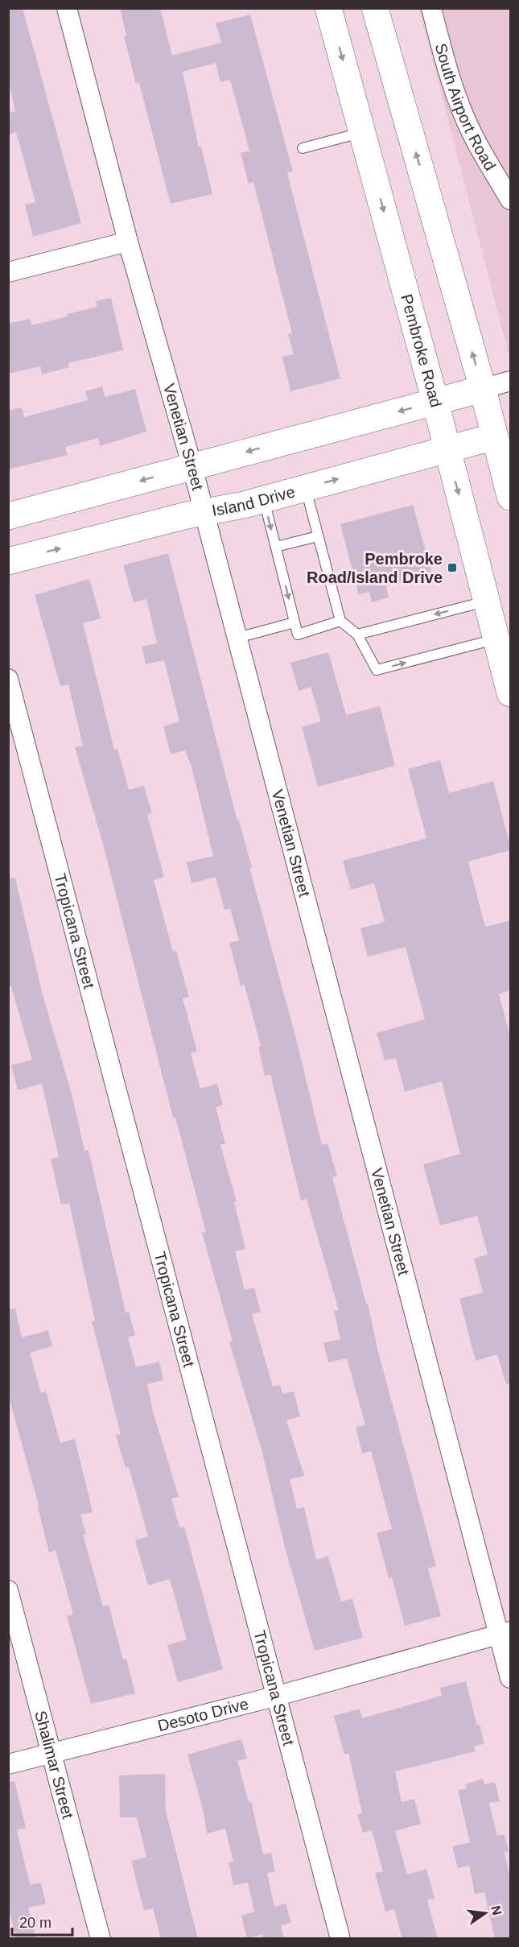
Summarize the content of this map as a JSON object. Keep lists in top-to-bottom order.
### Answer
{
  "streets": {
    "main road": ["Pembroke Road", "Island Drive"],
    "street": [
      "South Airport Road",
      "Venetian Street",
      "Tropicana Street",
      "Desoto Drive",
      "Shalimar Street"
    ]
  },
  "crossings": [
    ["Pembroke Road", "Island Drive"],
    ["Venetian Street", "Island Drive"],
    ["Venetian Street", "Desoto Drive"],
    ["Tropicana Street", "Desoto Drive"],
    ["Desoto Drive", "Shalimar Street"]
  ],
  "places": {
    "transit": ["Pembroke Road/Island Drive"]
  },
  "scale_bar": "20 m",
  "north": "right"
}
